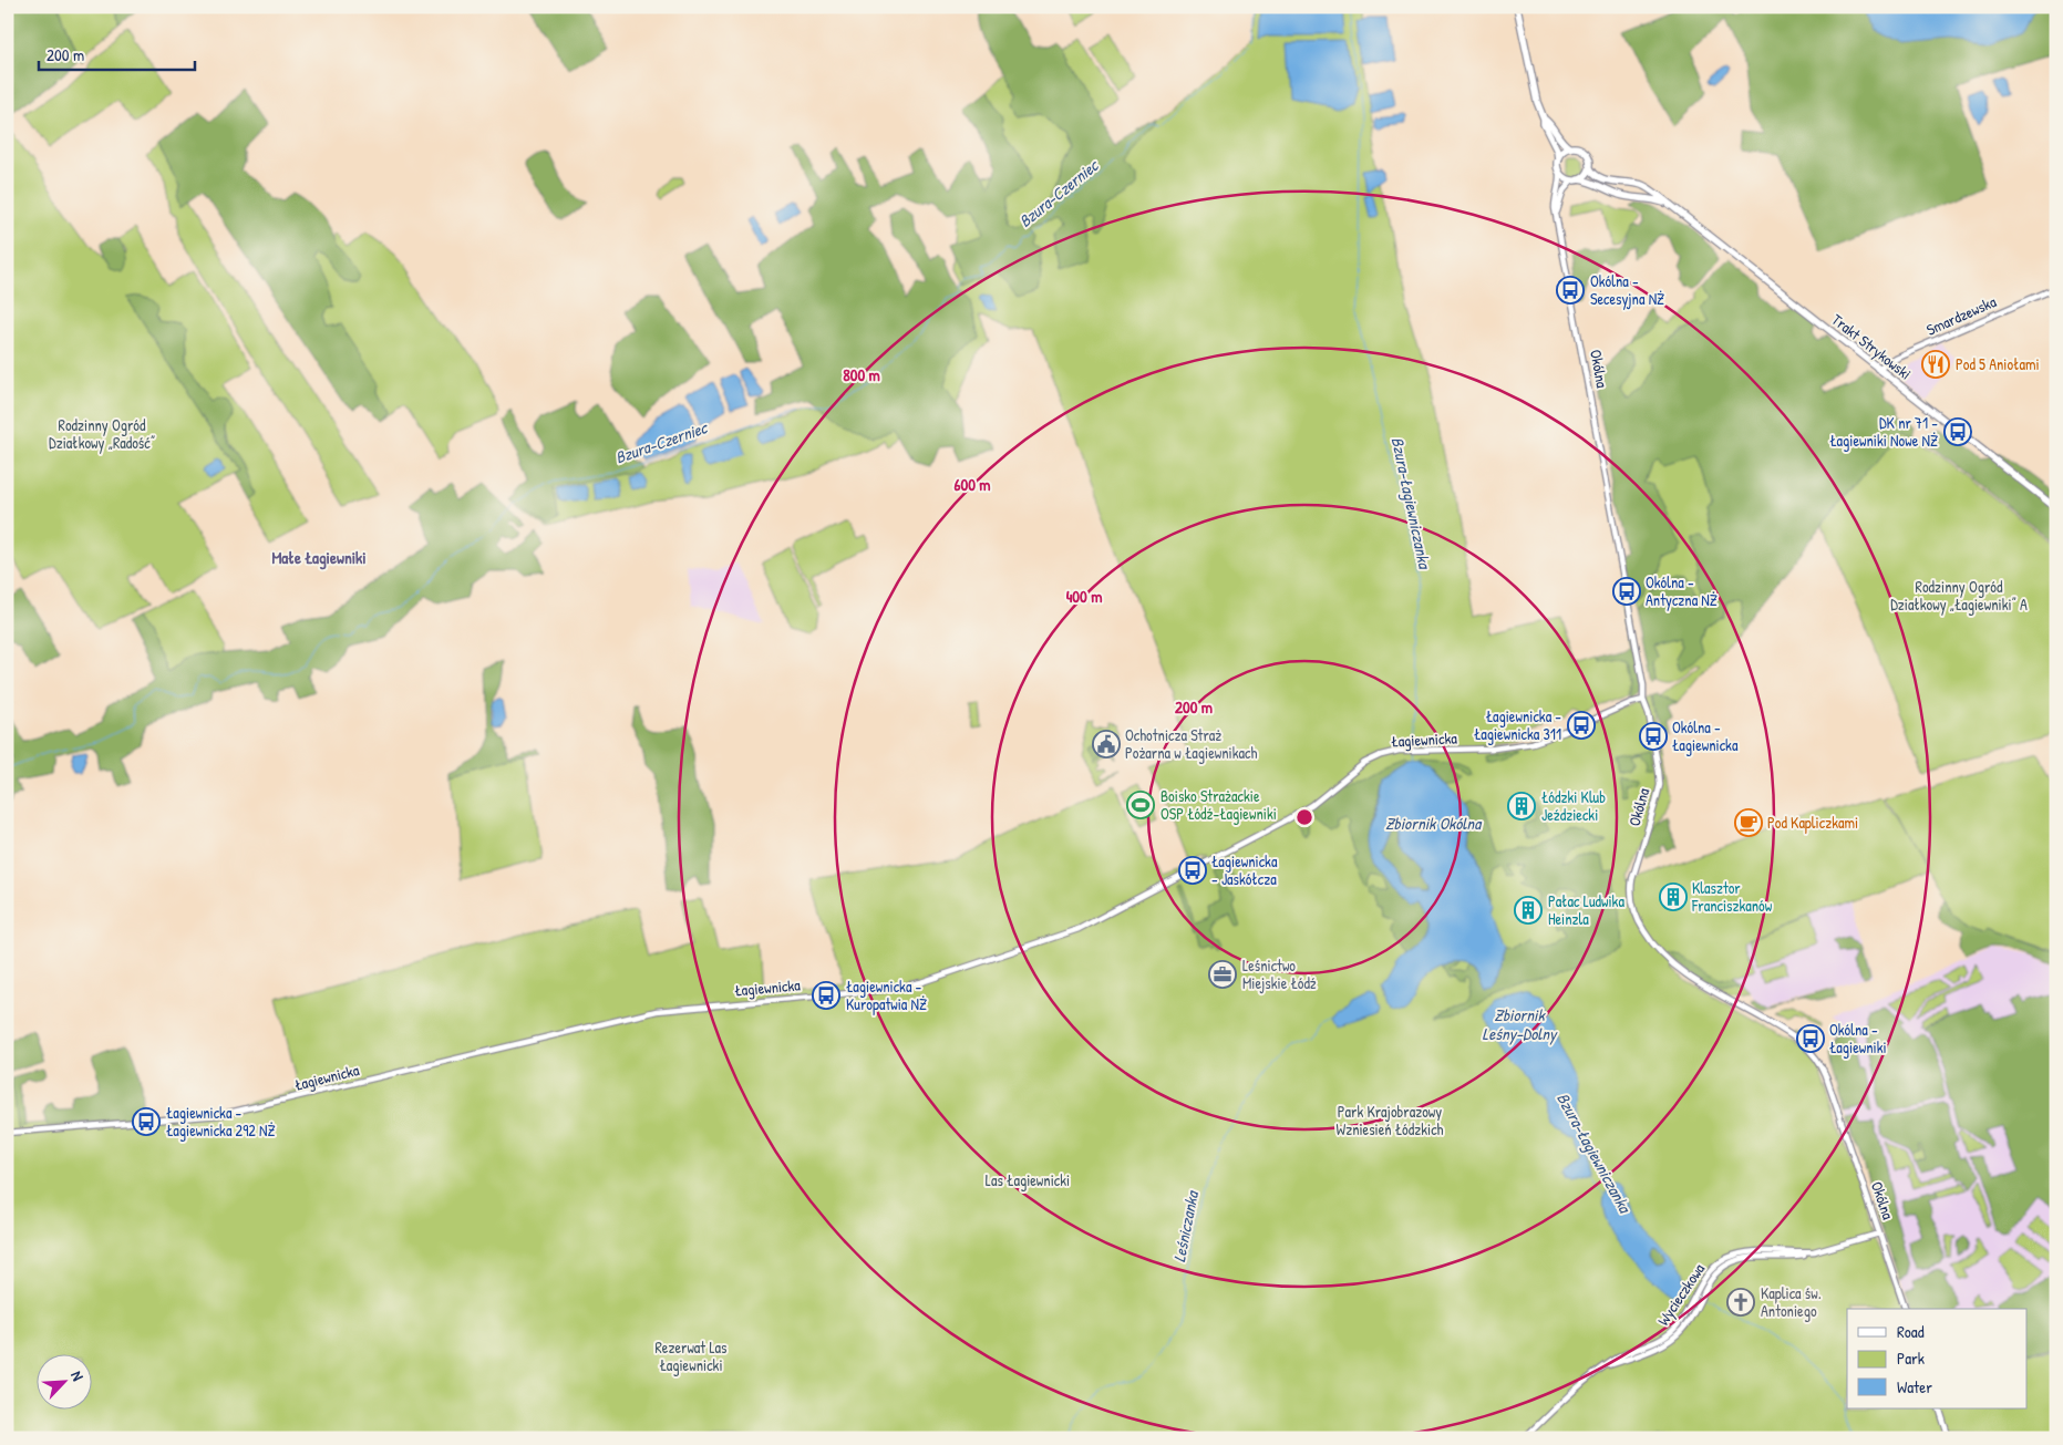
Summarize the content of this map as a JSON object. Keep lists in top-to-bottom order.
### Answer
{
  "streets": {
    "main road": ["Trakt Strykowski"],
    "street": [
      "Smardzewska",
      "Okólna",
      "Łagiewnicka",
      "Wycieczkowa"
    ]
  },
  "crossings": [
    ["Smardzewska", "Trakt Strykowski"],
    ["Trakt Strykowski", "Okólna"],
    ["Okólna", "Łagiewnicka"],
    ["Okólna", "Wycieczkowa"]
  ],
  "districts": ["Małe Łagiewniki"],
  "water": [
    "Bzura-Czerniec",
    "Bzura-Łagiewniczanka",
    "Zbiornik Okólna",
    "Zbiornik Leśny-Dolny",
    "Leśniczanka"
  ],
  "parks": [
    "Rodzinny Ogród Działkowy „Radość”",
    "Rodzinny Ogród Działkowy „Łagiewniki” A",
    "Park Krajobrazowy Wzniesień Łódzkich",
    "Las Łagiewnicki",
    "Rezerwat Las Łagiewnicki"
  ],
  "places": {
    "bus stop": [
      "Okólna - Secesyjna NŻ",
      "DK nr 71 - Łagiewniki Nowe NŻ",
      "Okólna - Antyczna NŻ",
      "Łagiewnicka - Łagiewnicka 311",
      "Okólna - Łagiewnicka",
      "Łagiewnicka - Jaskółcza",
      "Łagiewnicka - Kuropatwia NŻ",
      "Okólna - Łagiewniki",
      "Łagiewnicka - Łagiewnicka 292 NŻ"
    ],
    "restaurant": ["Pod 5 Aniołami"],
    "public building": ["Ochotnicza Straż Pożarna w Łagiewnikach"],
    "sports": ["Boisko Strażackie OSP Łódź-Łagiewniki"],
    "building": ["Łódzki Klub Jeździecki", "Klasztor Franciszkanów", "Pałac Ludwika Heinzla"],
    "cafe": ["Pod Kapliczkami"],
    "office": ["Leśnictwo Miejskie Łódź"],
    "church": ["Kaplica św. Antoniego"]
  },
  "legend": ["Road", "Park", "Water"],
  "scale_bar": "200 m",
  "north": "top right",
  "rings": [
    "800 m",
    "600 m",
    "400 m",
    "200 m"
  ]
}
